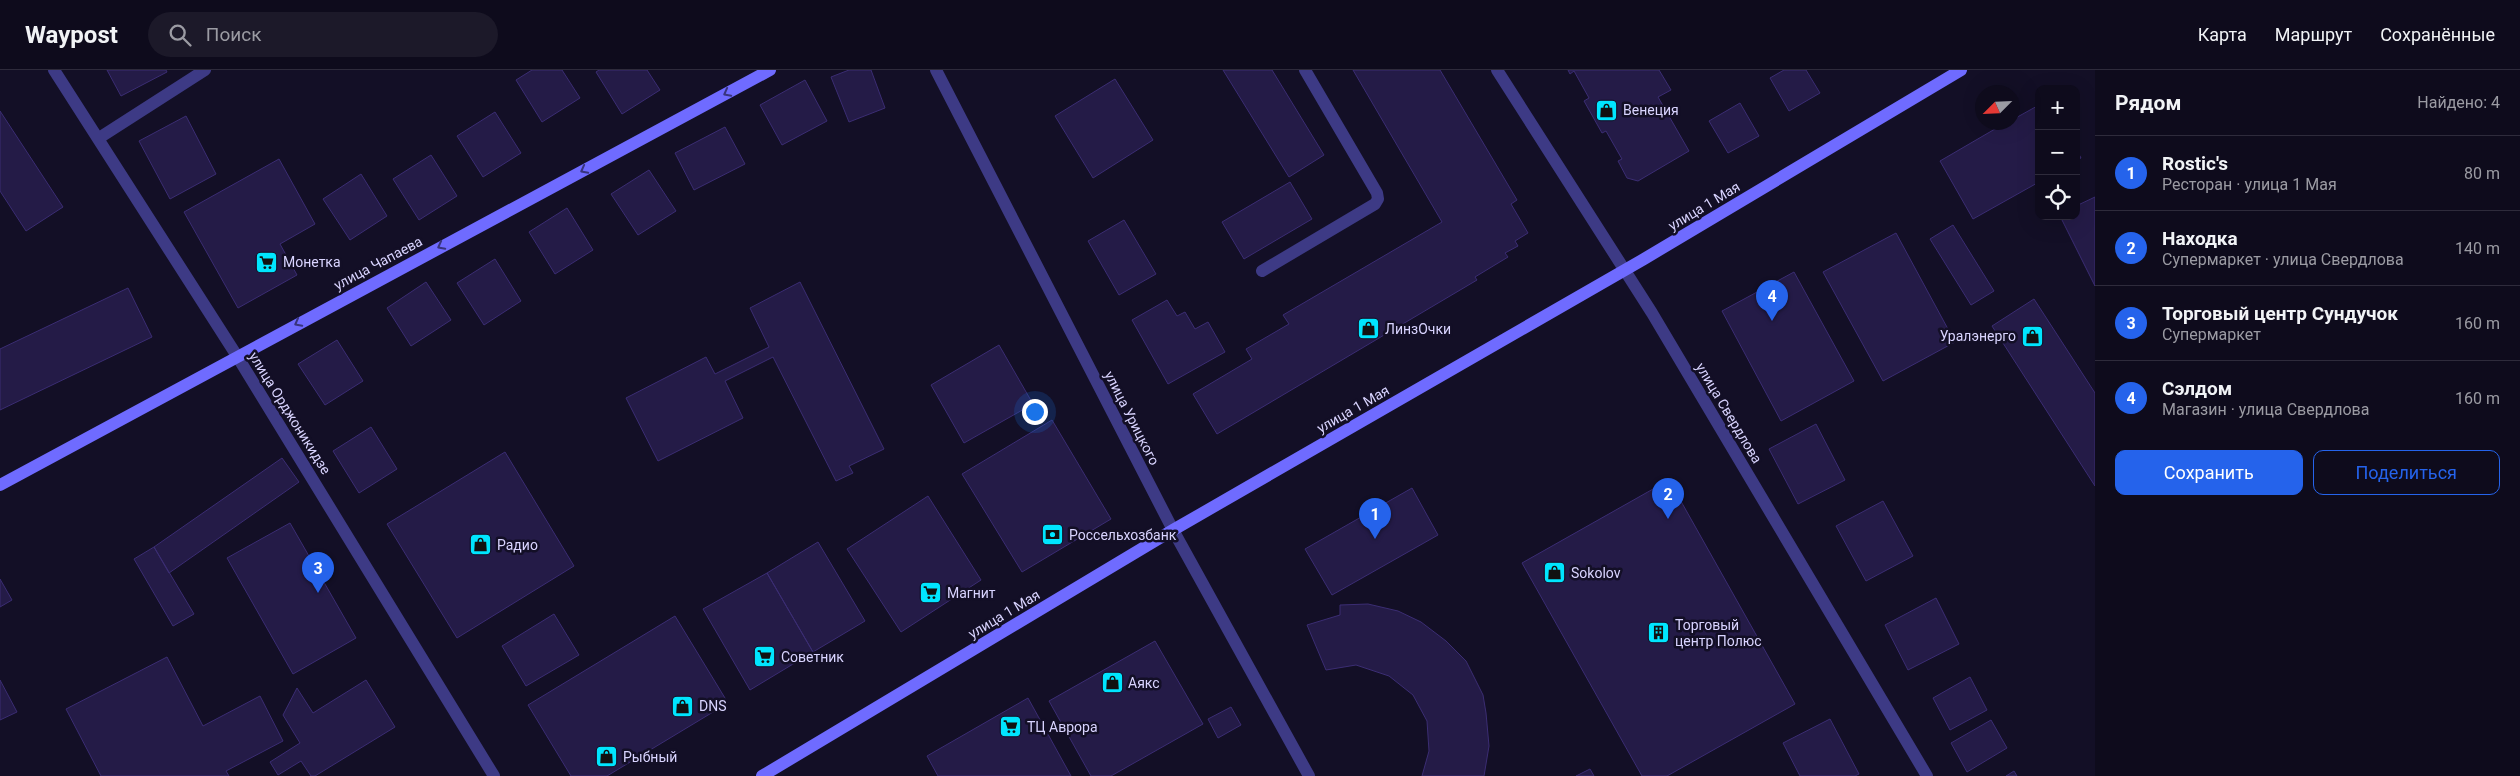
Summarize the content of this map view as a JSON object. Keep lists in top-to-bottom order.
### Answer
{
  "streets": {
    "main road": ["улица 1 Мая", "улица Чапаева"],
    "street": ["улица Орджоникидзе", "улица Свердлова", "улица Урицкого"]
  },
  "crossings": [
    ["улица 1 Мая", "улица Свердлова"],
    ["улица 1 Мая", "улица Урицкого"],
    ["улица Чапаева", "улица Орджоникидзе"]
  ],
  "one_way": ["улица Чапаева"],
  "places": {
    "shop": [
      "Венеция",
      "ЛинзОчки",
      "Уралэнерго",
      "Радио",
      "Sokolov",
      "Аякс",
      "DNS",
      "Рыбный"
    ],
    "supermarket": [
      "Монетка",
      "Магнит",
      "Советник",
      "ТЦ Аврора"
    ],
    "bank": ["Россельхозбанк"],
    "building": ["Торговый центр Полюс"]
  },
  "north": "bottom left",
  "page": {
    "header": "Waypost",
    "search": "Поиск",
    "nav": ["Карта", "Маршрут", "Сохранённые"],
    "heading": ["Рядом", "Найдено: 4"],
    "map_buttons": ["+", "−"],
    "list": [
      {
        "mark": "1",
        "name": "Rostic's",
        "note": "Ресторан · улица 1 Мая",
        "value": "80 m"
      },
      {
        "mark": "2",
        "name": "Находка",
        "note": "Супермаркет · улица Свердлова",
        "value": "140 m"
      },
      {
        "mark": "3",
        "name": "Торговый центр Сундучок",
        "note": "Супермаркет",
        "value": "160 m"
      },
      {
        "mark": "4",
        "name": "Сэлдом",
        "note": "Магазин · улица Свердлова",
        "value": "160 m"
      }
    ],
    "pins": [
      "4",
      "2",
      "1",
      "3"
    ],
    "buttons": ["Сохранить", "Поделиться"]
  }
}
